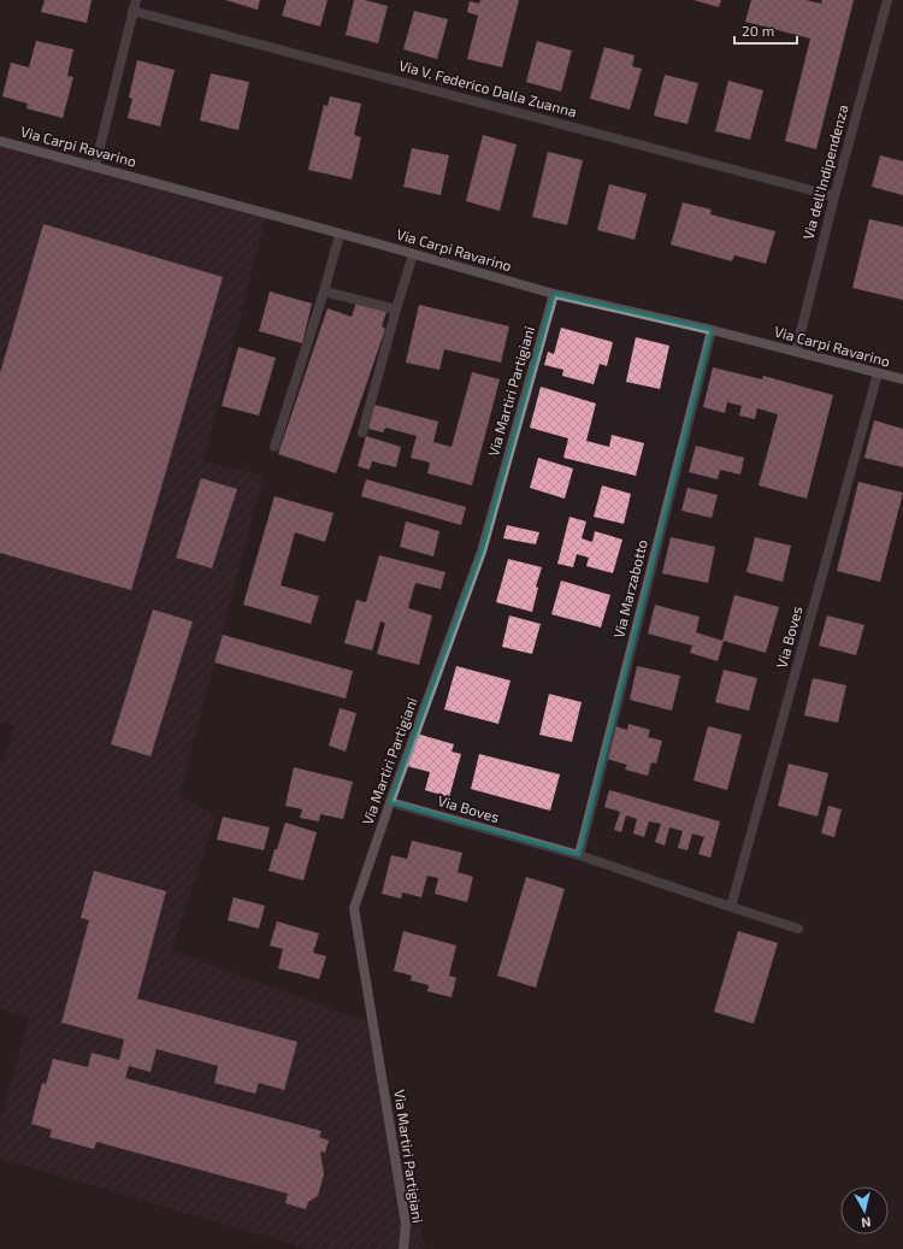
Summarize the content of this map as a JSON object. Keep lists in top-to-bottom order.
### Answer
{
  "streets": {
    "street": [
      "Via V. Federico Dalla Zuanna",
      "Via Carpi Ravarino",
      "Via dell'Indipendenza",
      "Via Martiri Partigiani",
      "Via Marzabotto",
      "Via Boves"
    ]
  },
  "crossings": [
    ["Via V. Federico Dalla Zuanna", "Via dell'Indipendenza"],
    ["Via Carpi Ravarino", "Via dell'Indipendenza"],
    ["Via Carpi Ravarino", "Via Martiri Partigiani"],
    ["Via Carpi Ravarino", "Via Marzabotto"],
    ["Via Carpi Ravarino", "Via Boves"],
    ["Via Martiri Partigiani", "Via Boves"],
    ["Via Marzabotto", "Via Boves"]
  ],
  "scale_bar": "20 m",
  "north": "bottom"
}
